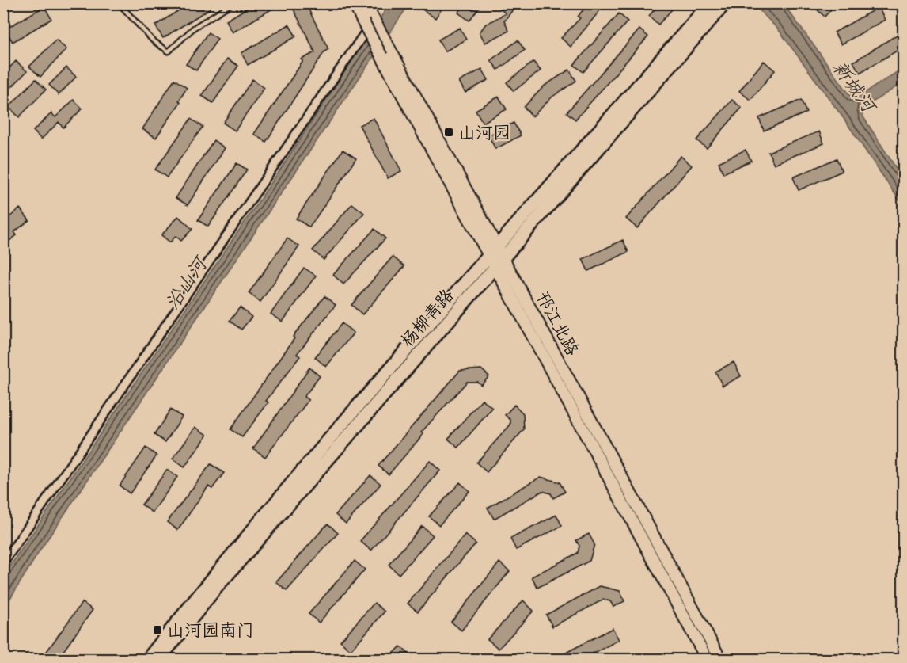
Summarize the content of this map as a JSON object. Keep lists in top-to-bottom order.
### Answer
{
  "streets": {
    "main road": ["杨柳青路", "邗江北路"]
  },
  "crossings": [
    ["杨柳青路", "邗江北路"]
  ],
  "water": ["新城河", "沿山河"],
  "places": {
    "transit": ["山河园", "山河园南门"]
  }
}
